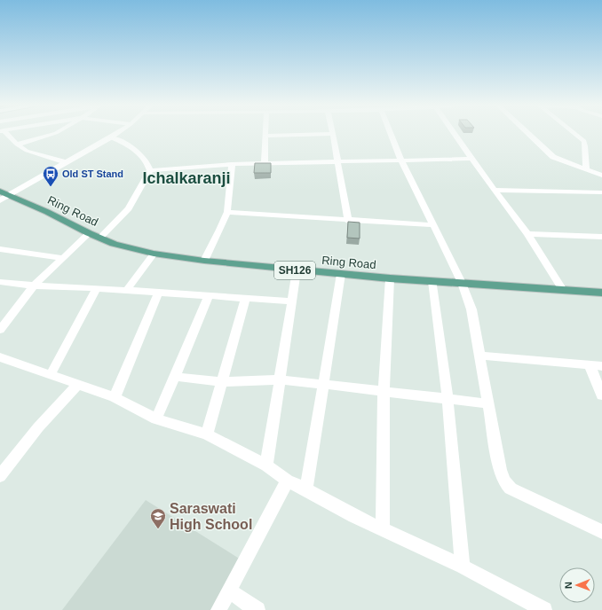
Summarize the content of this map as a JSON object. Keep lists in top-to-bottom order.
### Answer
{
  "streets": {
    "main road": ["Ring Road", "SH126"]
  },
  "districts": ["Ichalkaranji"],
  "places": {
    "bus stop": ["Old ST Stand"],
    "school or university": ["Saraswati High School"]
  },
  "north": "left"
}
